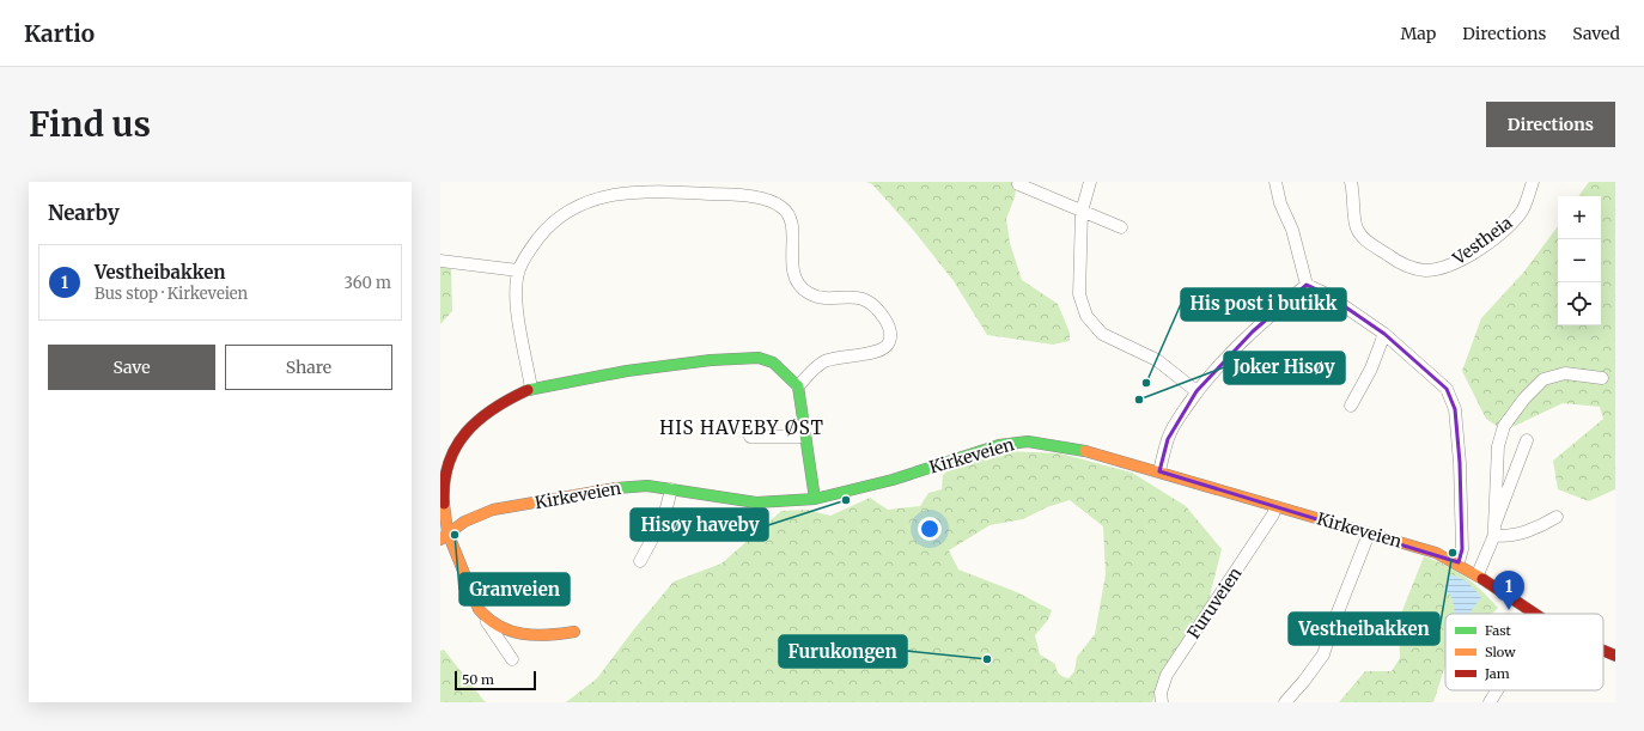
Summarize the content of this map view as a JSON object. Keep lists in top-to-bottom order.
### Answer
{
  "streets": {
    "main road": ["Kirkeveien"],
    "street": ["Vestheia", "Furuveien"]
  },
  "crossings": [
    ["Kirkeveien", "Furuveien"]
  ],
  "districts": ["HIS HAVEBY ØST"],
  "places": [
    "His post i butikk",
    "Joker Hisøy",
    "Hisøy haveby",
    "Granveien",
    "Vestheibakken",
    "Furukongen"
  ],
  "legend": ["Fast", "Slow", "Jam"],
  "scale_bar": "50 m",
  "page": {
    "header": "Kartio",
    "nav": ["Map", "Directions", "Saved"],
    "buttons": [
      "Directions",
      ["Save", "Share"]
    ],
    "title": "Find us",
    "heading": "Nearby",
    "map_buttons": ["+", "−"],
    "list": [
      {
        "mark": "1",
        "name": "Vestheibakken",
        "note": "Bus stop · Kirkeveien",
        "value": "360 m"
      }
    ],
    "pins": "1",
    "scale": "50 m"
  }
}
